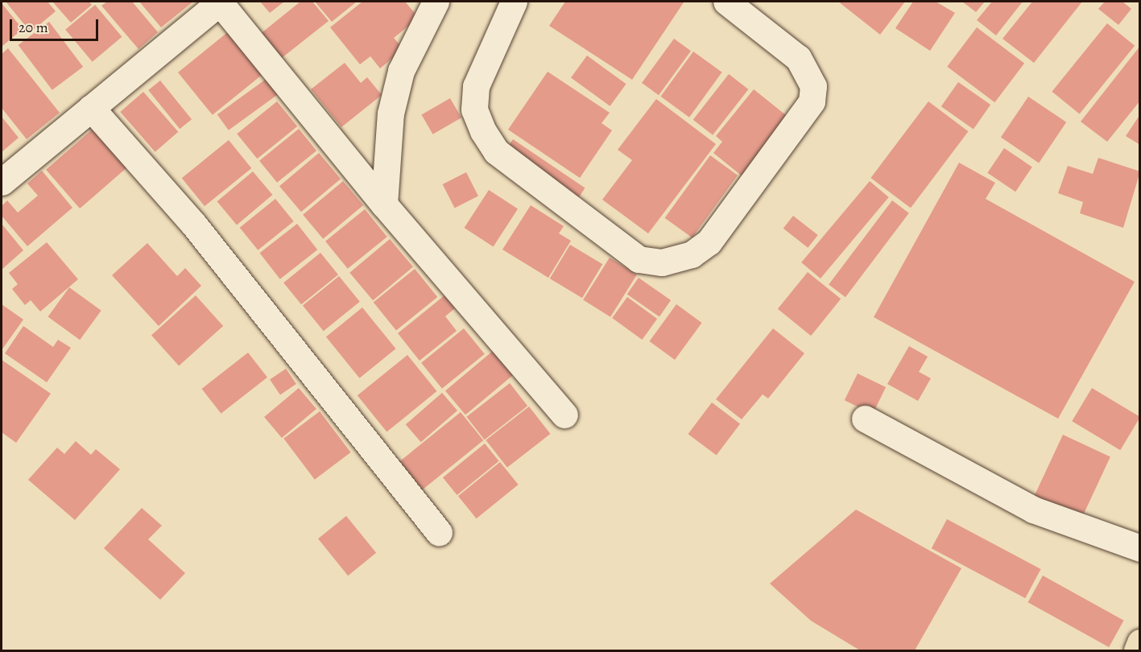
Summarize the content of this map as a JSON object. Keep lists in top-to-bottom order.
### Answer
{
  "scale_bar": "20 m"
}
